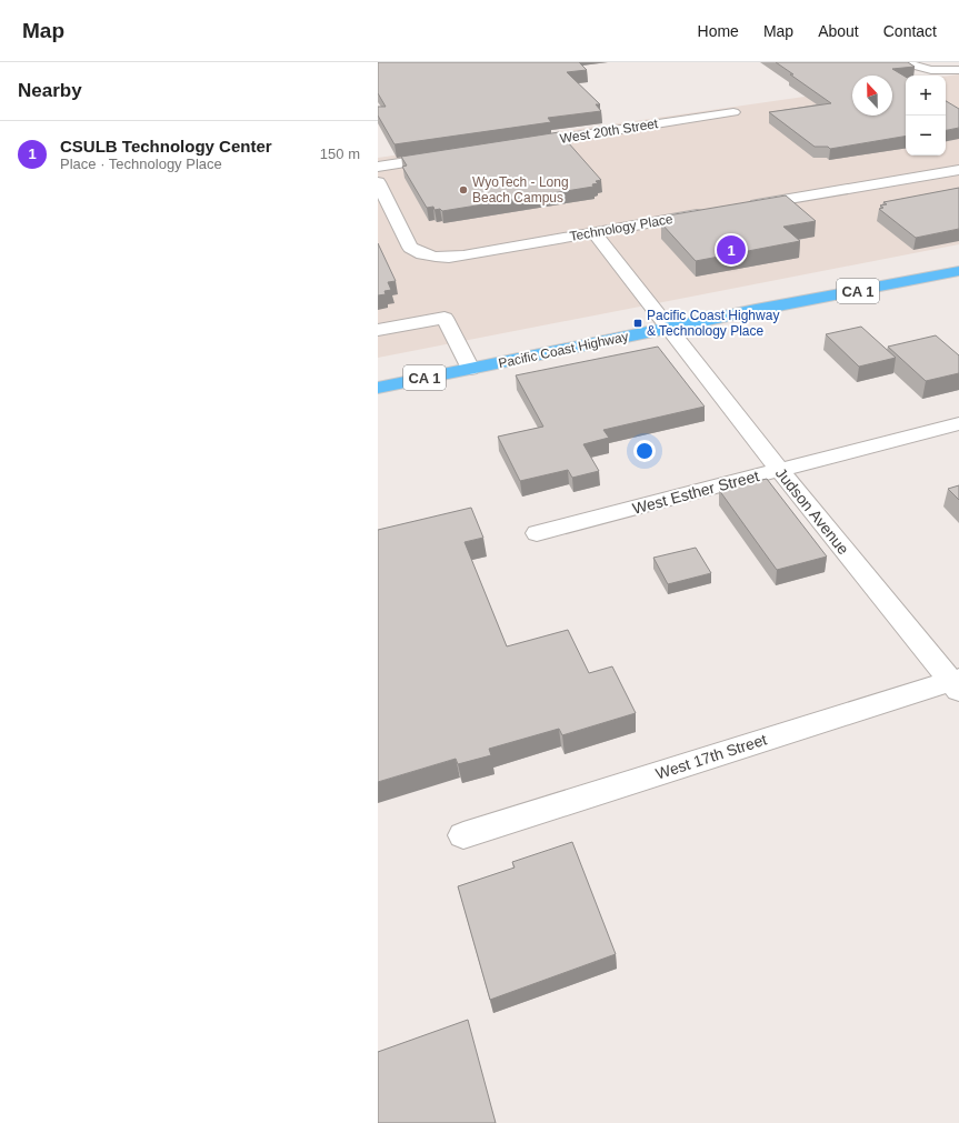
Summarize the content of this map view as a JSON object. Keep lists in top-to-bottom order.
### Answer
{
  "streets": {
    "highway": ["CA 1", "Pacific Coast Highway"],
    "street": [
      "West 20th Street",
      "Technology Place",
      "West Esther Street",
      "Judson Avenue",
      "West 17th Street"
    ]
  },
  "crossings": [
    ["Technology Place", "Judson Avenue"],
    ["Pacific Coast Highway", "Judson Avenue"],
    ["West Esther Street", "Judson Avenue"],
    ["Judson Avenue", "West 17th Street"]
  ],
  "places": {
    "other": ["WyoTech - Long Beach Campus"],
    "transit": ["Pacific Coast Highway & Technology Place"]
  },
  "north": "top",
  "page": {
    "header": "Map",
    "nav": [
      "Home",
      "Map",
      "About",
      "Contact"
    ],
    "heading": "Nearby",
    "map_buttons": ["+", "−"],
    "list": [
      {
        "mark": "1",
        "name": "CSULB Technology Center",
        "note": "Place · Technology Place",
        "value": "150 m"
      }
    ],
    "pins": "1"
  }
}
